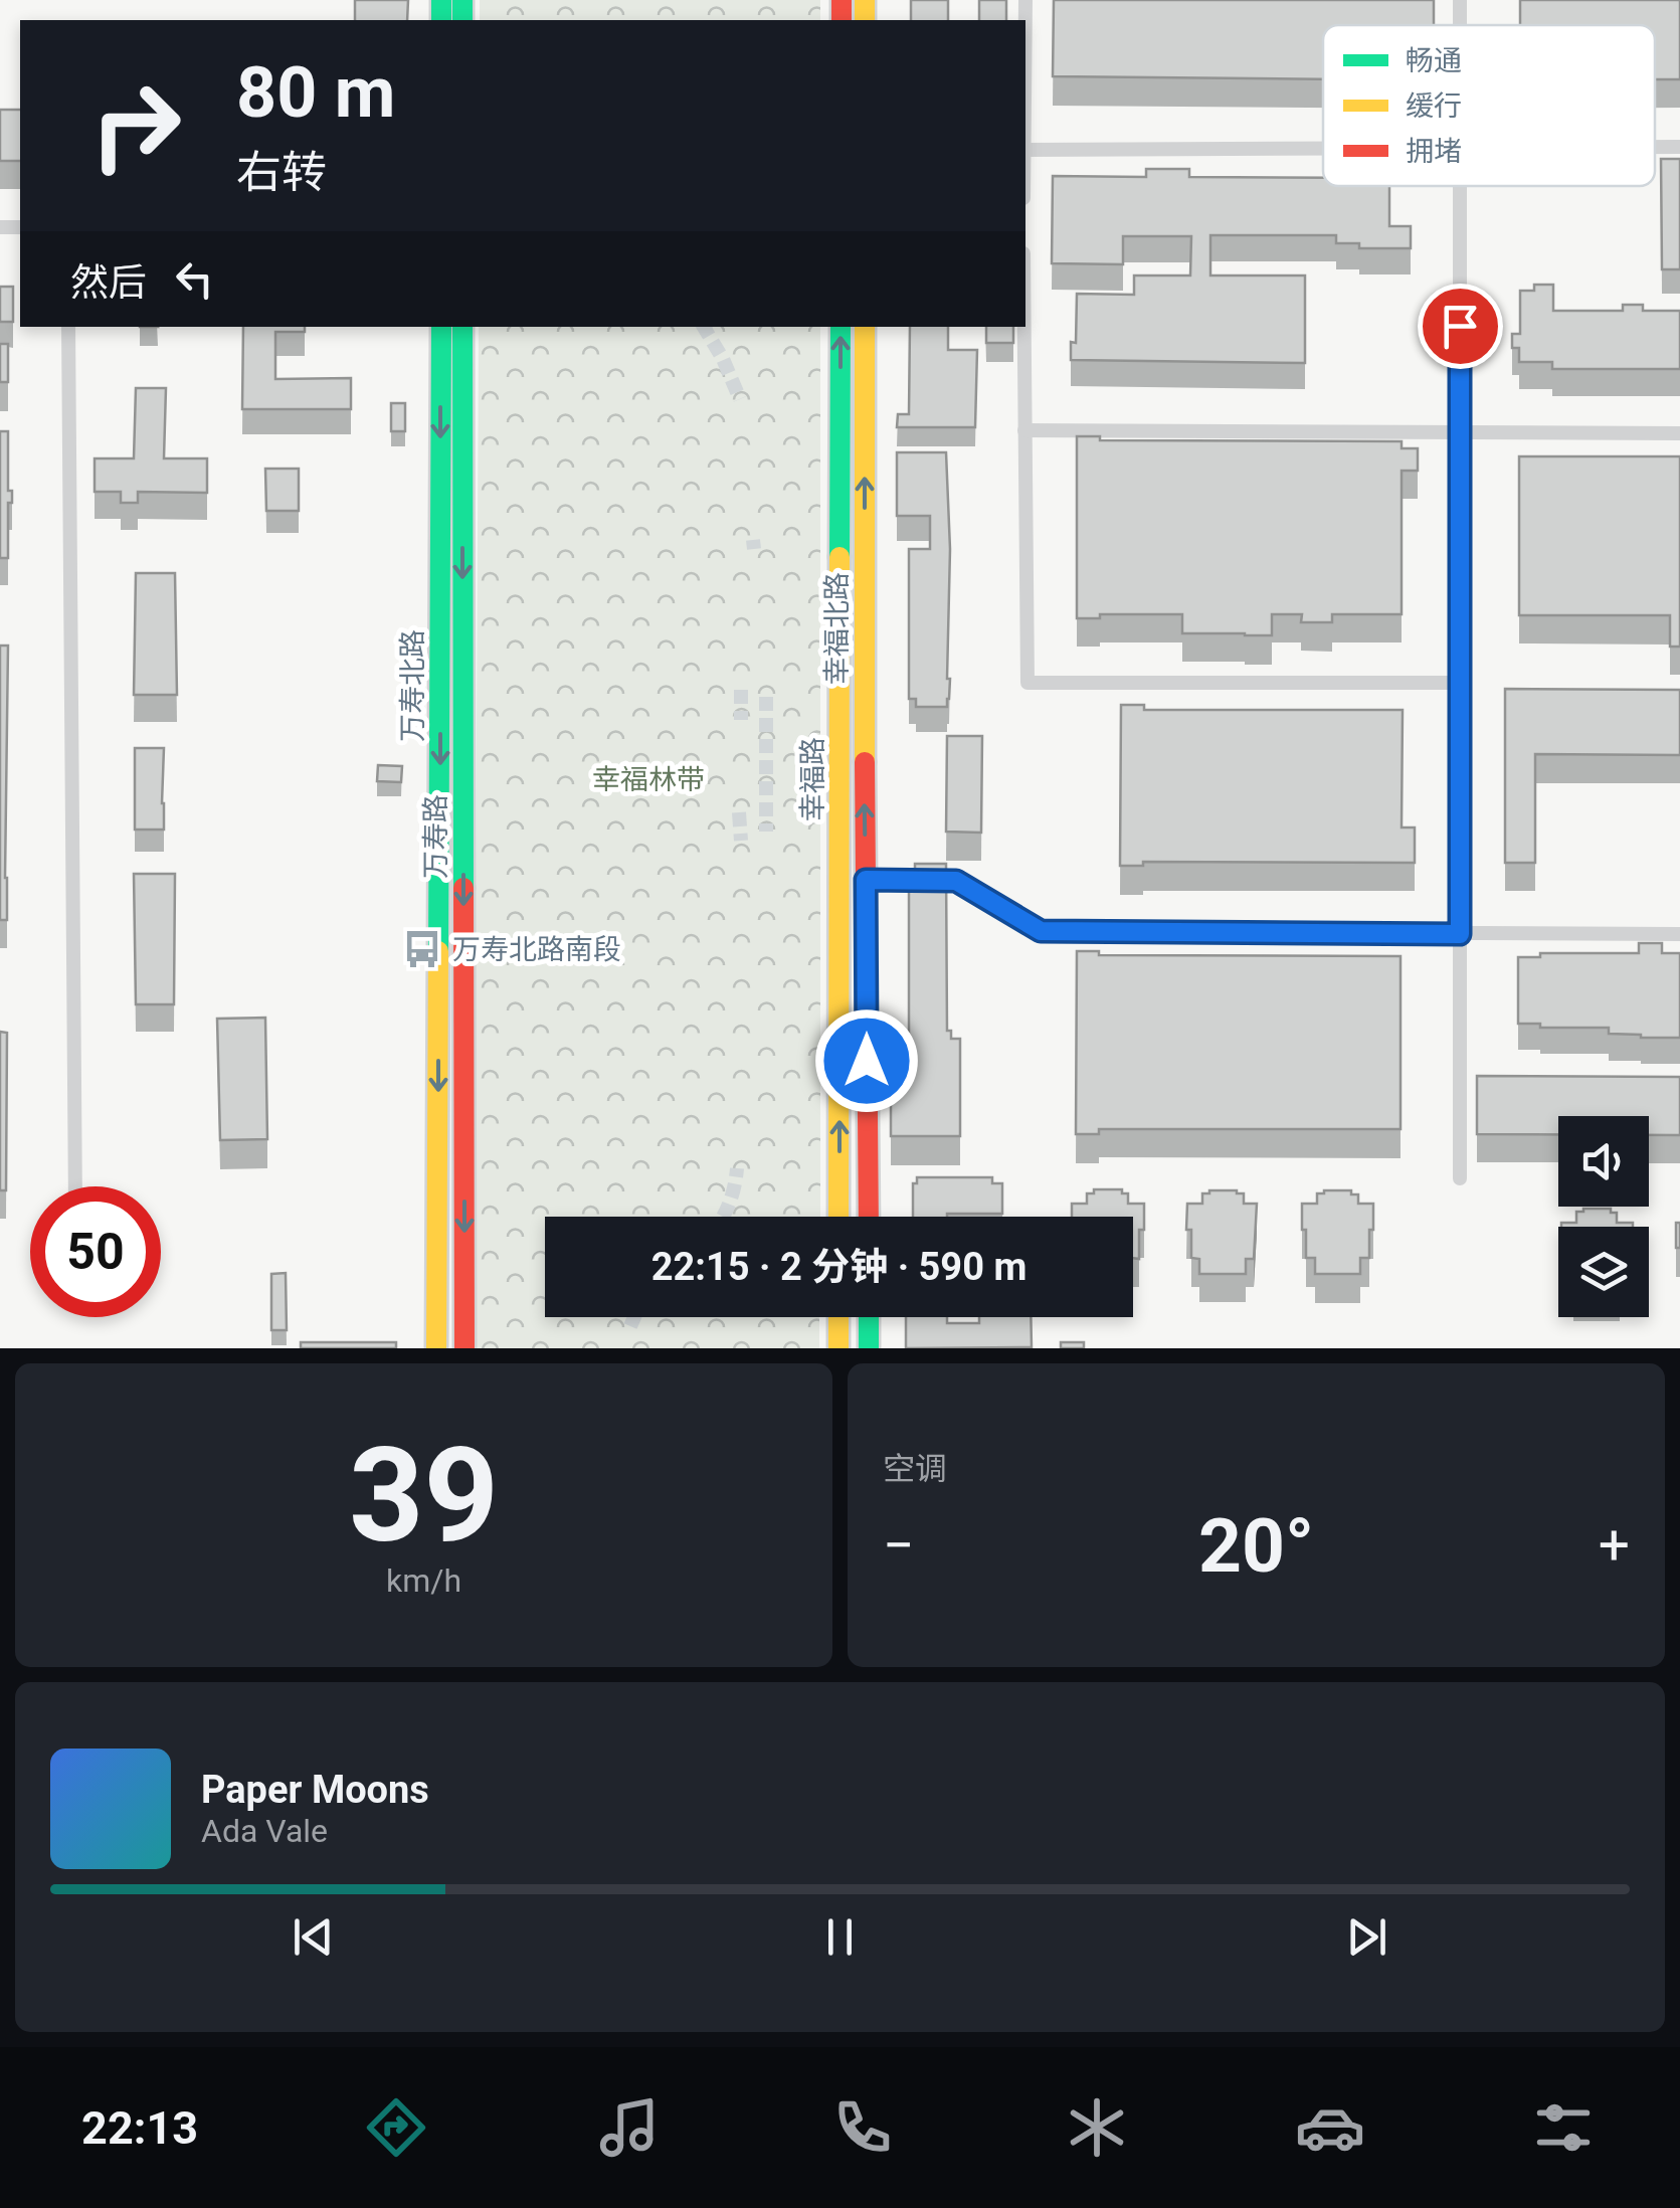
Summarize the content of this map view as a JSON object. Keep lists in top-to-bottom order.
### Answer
{
  "streets": {
    "main road": [
      "幸福北路",
      "万寿北路",
      "幸福路",
      "万寿路"
    ]
  },
  "one_way": [
    "幸福北路",
    "万寿北路",
    "幸福路",
    "万寿路"
  ],
  "parks": ["幸福林带"],
  "places": {
    "bus stop": ["万寿北路南段"]
  },
  "legend": ["畅通", "缓行", "拥堵"],
  "page": {
    "turn": ["80 m", "右转"],
    "then": "然后",
    "limit": "50",
    "trip": "22:15 · 2 分钟 · 590 m",
    "tile": [
      ["39", "km/h"],
      "空调"
    ],
    "heat": ["−", "20°", "+"],
    "song": ["Paper Moons", "Ada Vale"],
    "tabs": "22:13"
  }
}
